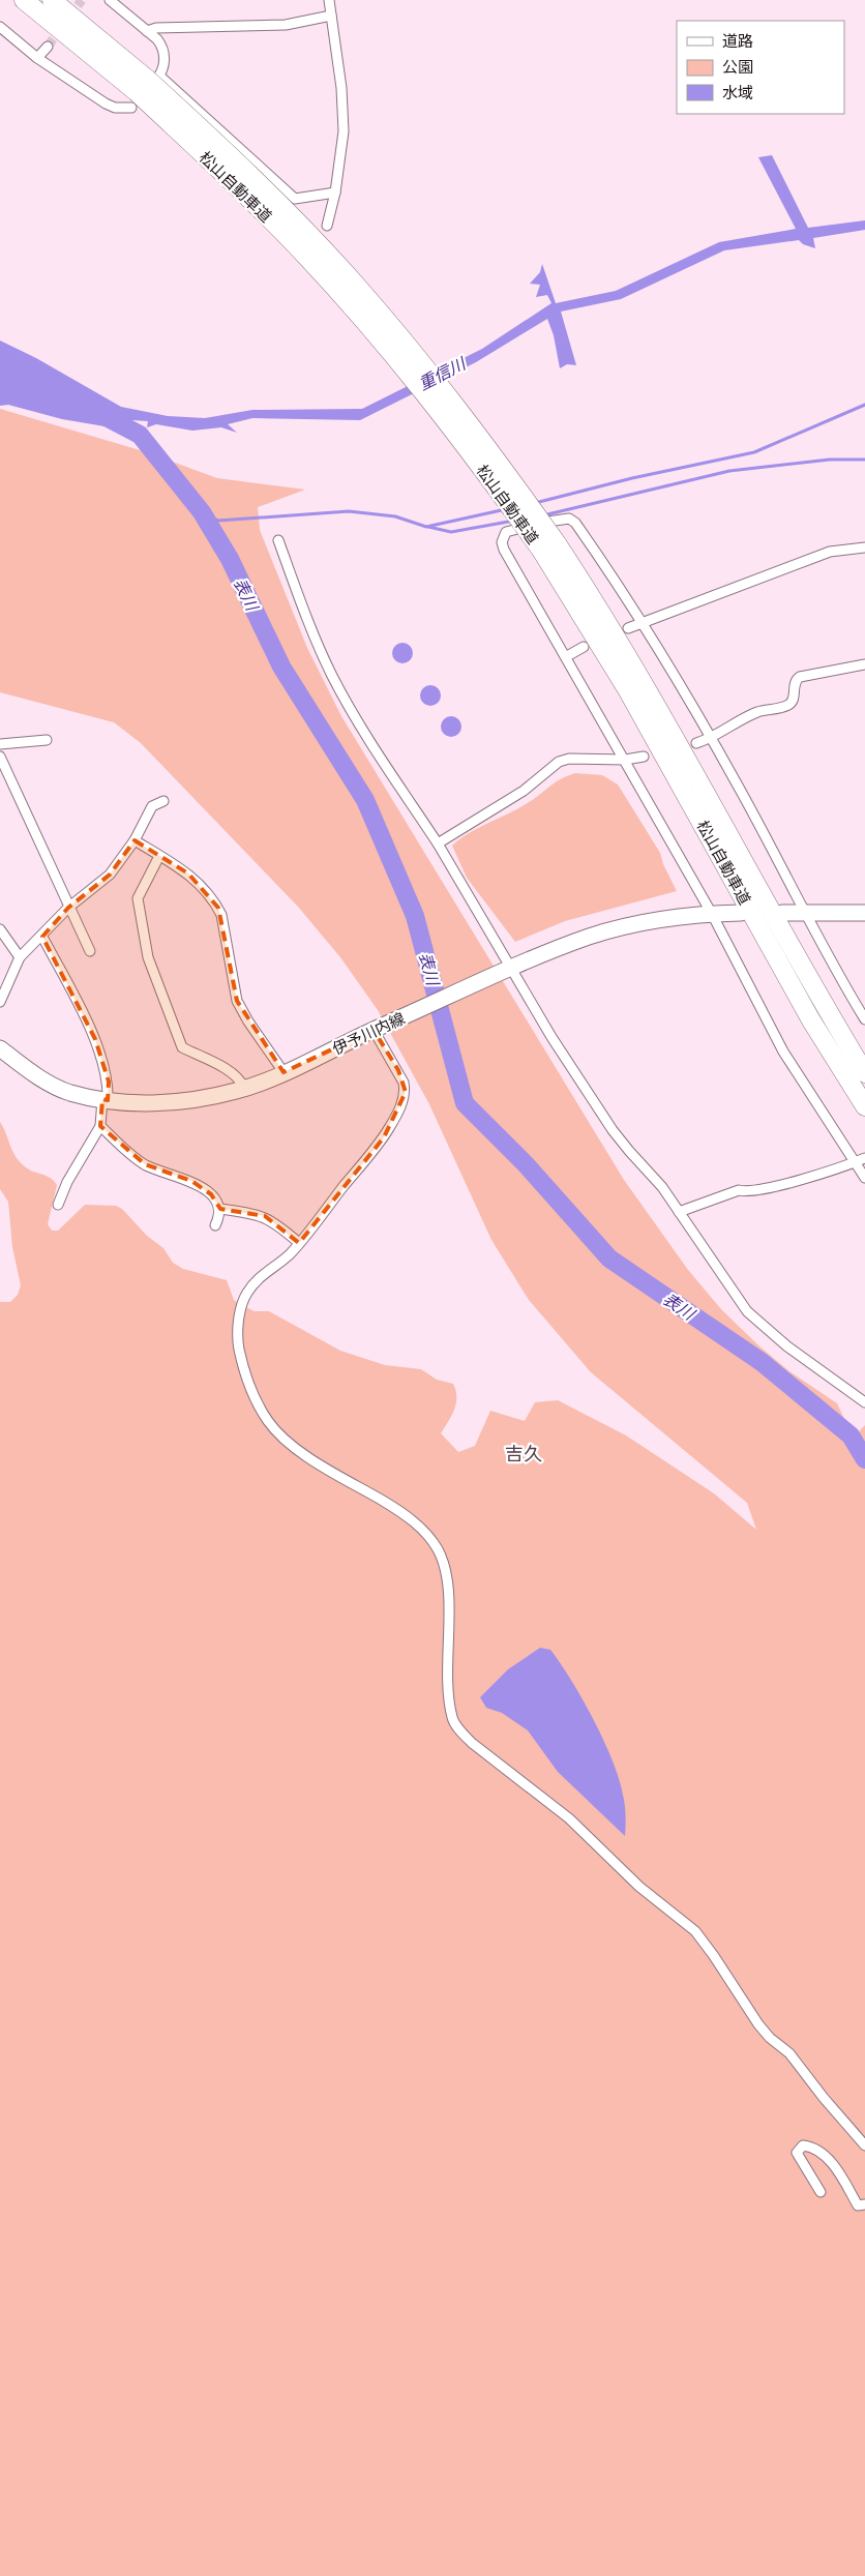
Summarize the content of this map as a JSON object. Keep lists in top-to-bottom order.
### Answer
{
  "streets": {
    "highway": ["松山自動車道"],
    "main road": ["伊予川内線"]
  },
  "districts": ["吉久"],
  "water": ["重信川", "表川"],
  "legend": ["道路", "公園", "水域"]
}
